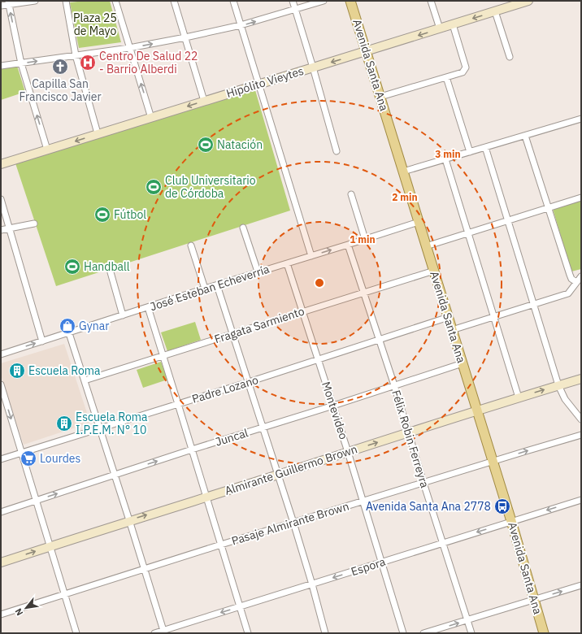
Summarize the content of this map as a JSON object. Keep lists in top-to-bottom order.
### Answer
{
  "streets": {
    "main road": ["Avenida Santa Ana"],
    "street": [
      "Hipólito Vieytes",
      "José Esteban Echeverría",
      "Fragata Sarmiento",
      "Padre Lozano",
      "Montevideo",
      "Juncal",
      "Félix Robin Ferreyra",
      "Almirante Guillermo Brown",
      "Pasaje Almirante Brown",
      "Espora"
    ]
  },
  "crossings": [
    ["Avenida Santa Ana", "Hipólito Vieytes"],
    ["Avenida Santa Ana", "José Esteban Echeverría"],
    ["Avenida Santa Ana", "Fragata Sarmiento"],
    ["Avenida Santa Ana", "Padre Lozano"],
    ["Avenida Santa Ana", "Juncal"],
    ["Avenida Santa Ana", "Almirante Guillermo Brown"],
    ["Avenida Santa Ana", "Pasaje Almirante Brown"],
    ["Avenida Santa Ana", "Espora"],
    ["José Esteban Echeverría", "Montevideo"],
    ["José Esteban Echeverría", "Félix Robin Ferreyra"],
    ["Fragata Sarmiento", "Montevideo"],
    ["Fragata Sarmiento", "Félix Robin Ferreyra"],
    ["Padre Lozano", "Montevideo"],
    ["Padre Lozano", "Félix Robin Ferreyra"],
    ["Montevideo", "Juncal"],
    ["Montevideo", "Almirante Guillermo Brown"],
    ["Montevideo", "Pasaje Almirante Brown"],
    ["Montevideo", "Espora"],
    ["Juncal", "Félix Robin Ferreyra"],
    ["Félix Robin Ferreyra", "Almirante Guillermo Brown"],
    ["Félix Robin Ferreyra", "Pasaje Almirante Brown"],
    ["Félix Robin Ferreyra", "Espora"]
  ],
  "one_way": ["Almirante Guillermo Brown", "Espora"],
  "parks": ["Plaza 25 de Mayo"],
  "places": {
    "hospital": ["Centro De Salud 22 - Barrio Alberdi"],
    "church": ["Capilla San Francisco Javier"],
    "sports": [
      "Natación",
      "Club Universitario de Córdoba",
      "Fútbol",
      "Handball"
    ],
    "shop": ["Gynar"],
    "building": ["Escuela Roma", "Escuela Roma I.P.E.M. N° 10"],
    "supermarket": ["Lourdes"],
    "bus stop": ["Avenida Santa Ana 2778"]
  },
  "north": "bottom left",
  "rings": ["3 min", "2 min", "1 min"]
}
